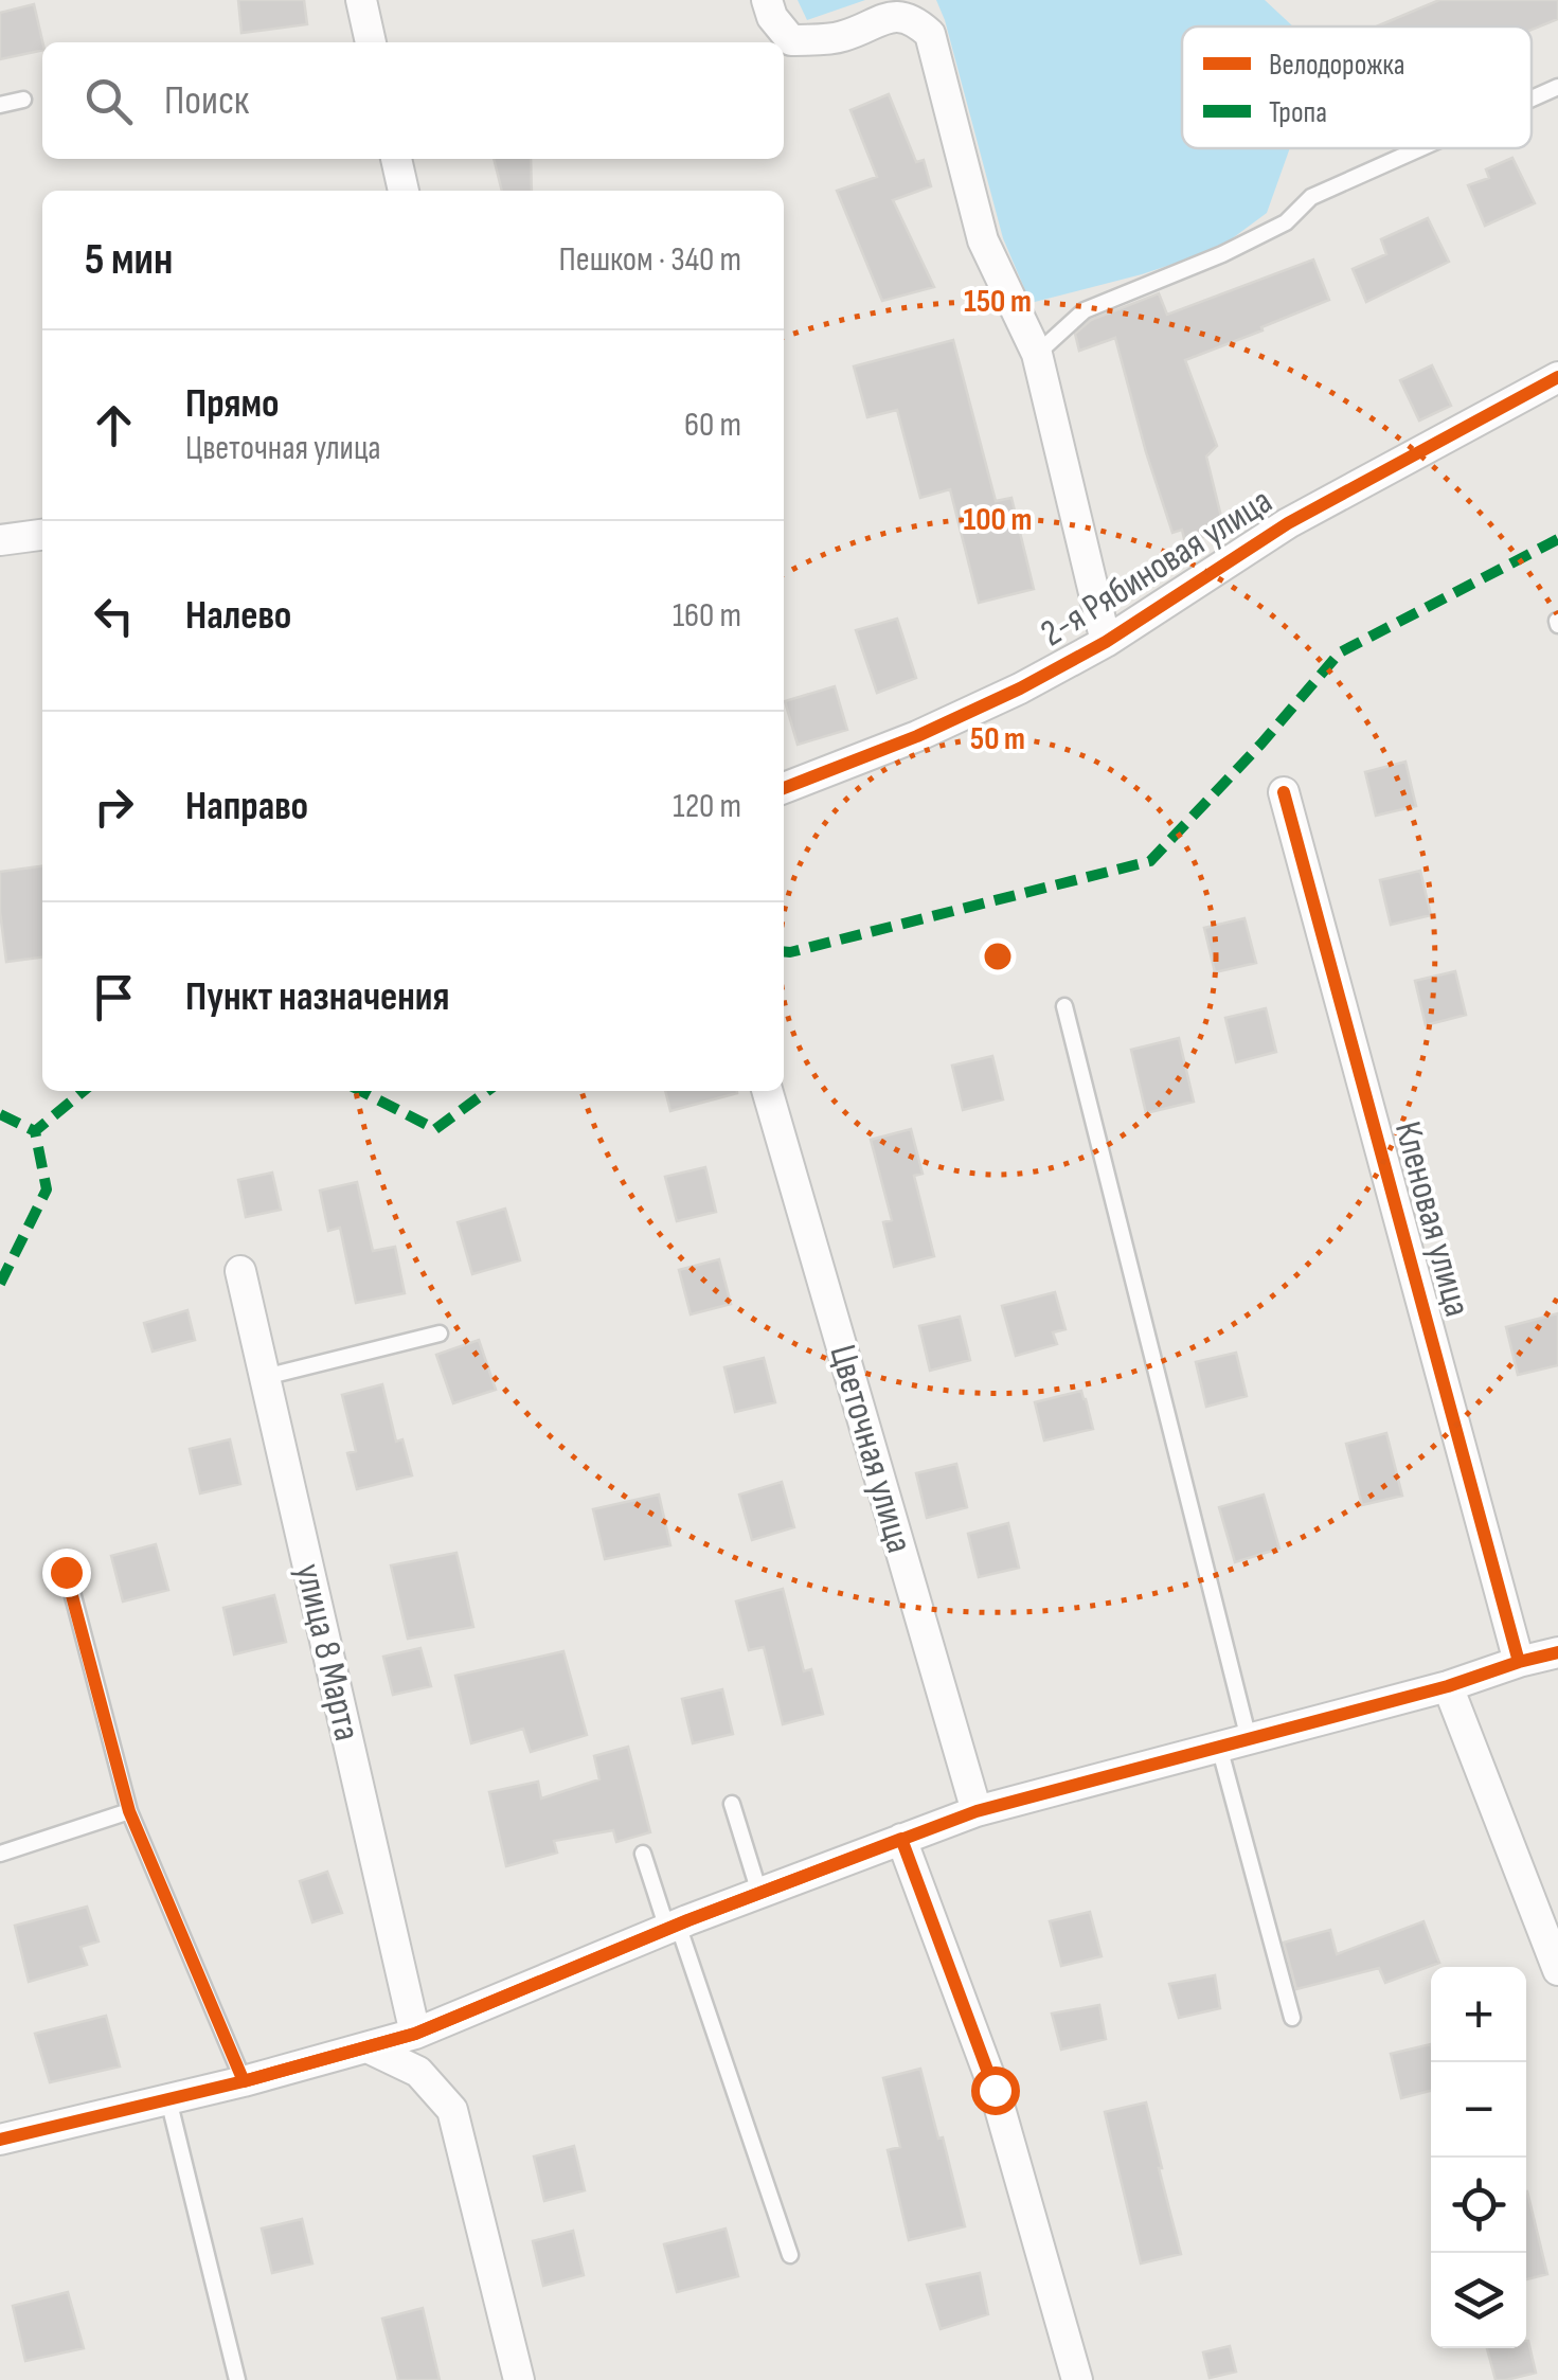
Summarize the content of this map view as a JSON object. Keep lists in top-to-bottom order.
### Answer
{
  "streets": {
    "street": [
      "2-я Рябиновая улица",
      "Кленовая улица",
      "Цветочная улица",
      "улица 8 Марта"
    ]
  },
  "legend": ["Велодорожка", "Тропа"],
  "page": {
    "search": "Поиск",
    "heading": ["5 мин", "Пешком · 340 m"],
    "list": [
      ["Прямо", "Цветочная улица", "60 m"],
      ["Налево", "160 m"],
      ["Направо", "120 m"],
      "Пункт назначения"
    ],
    "map_buttons": ["+", "−"]
  },
  "rings": ["150 m", "100 m", "50 m"]
}
